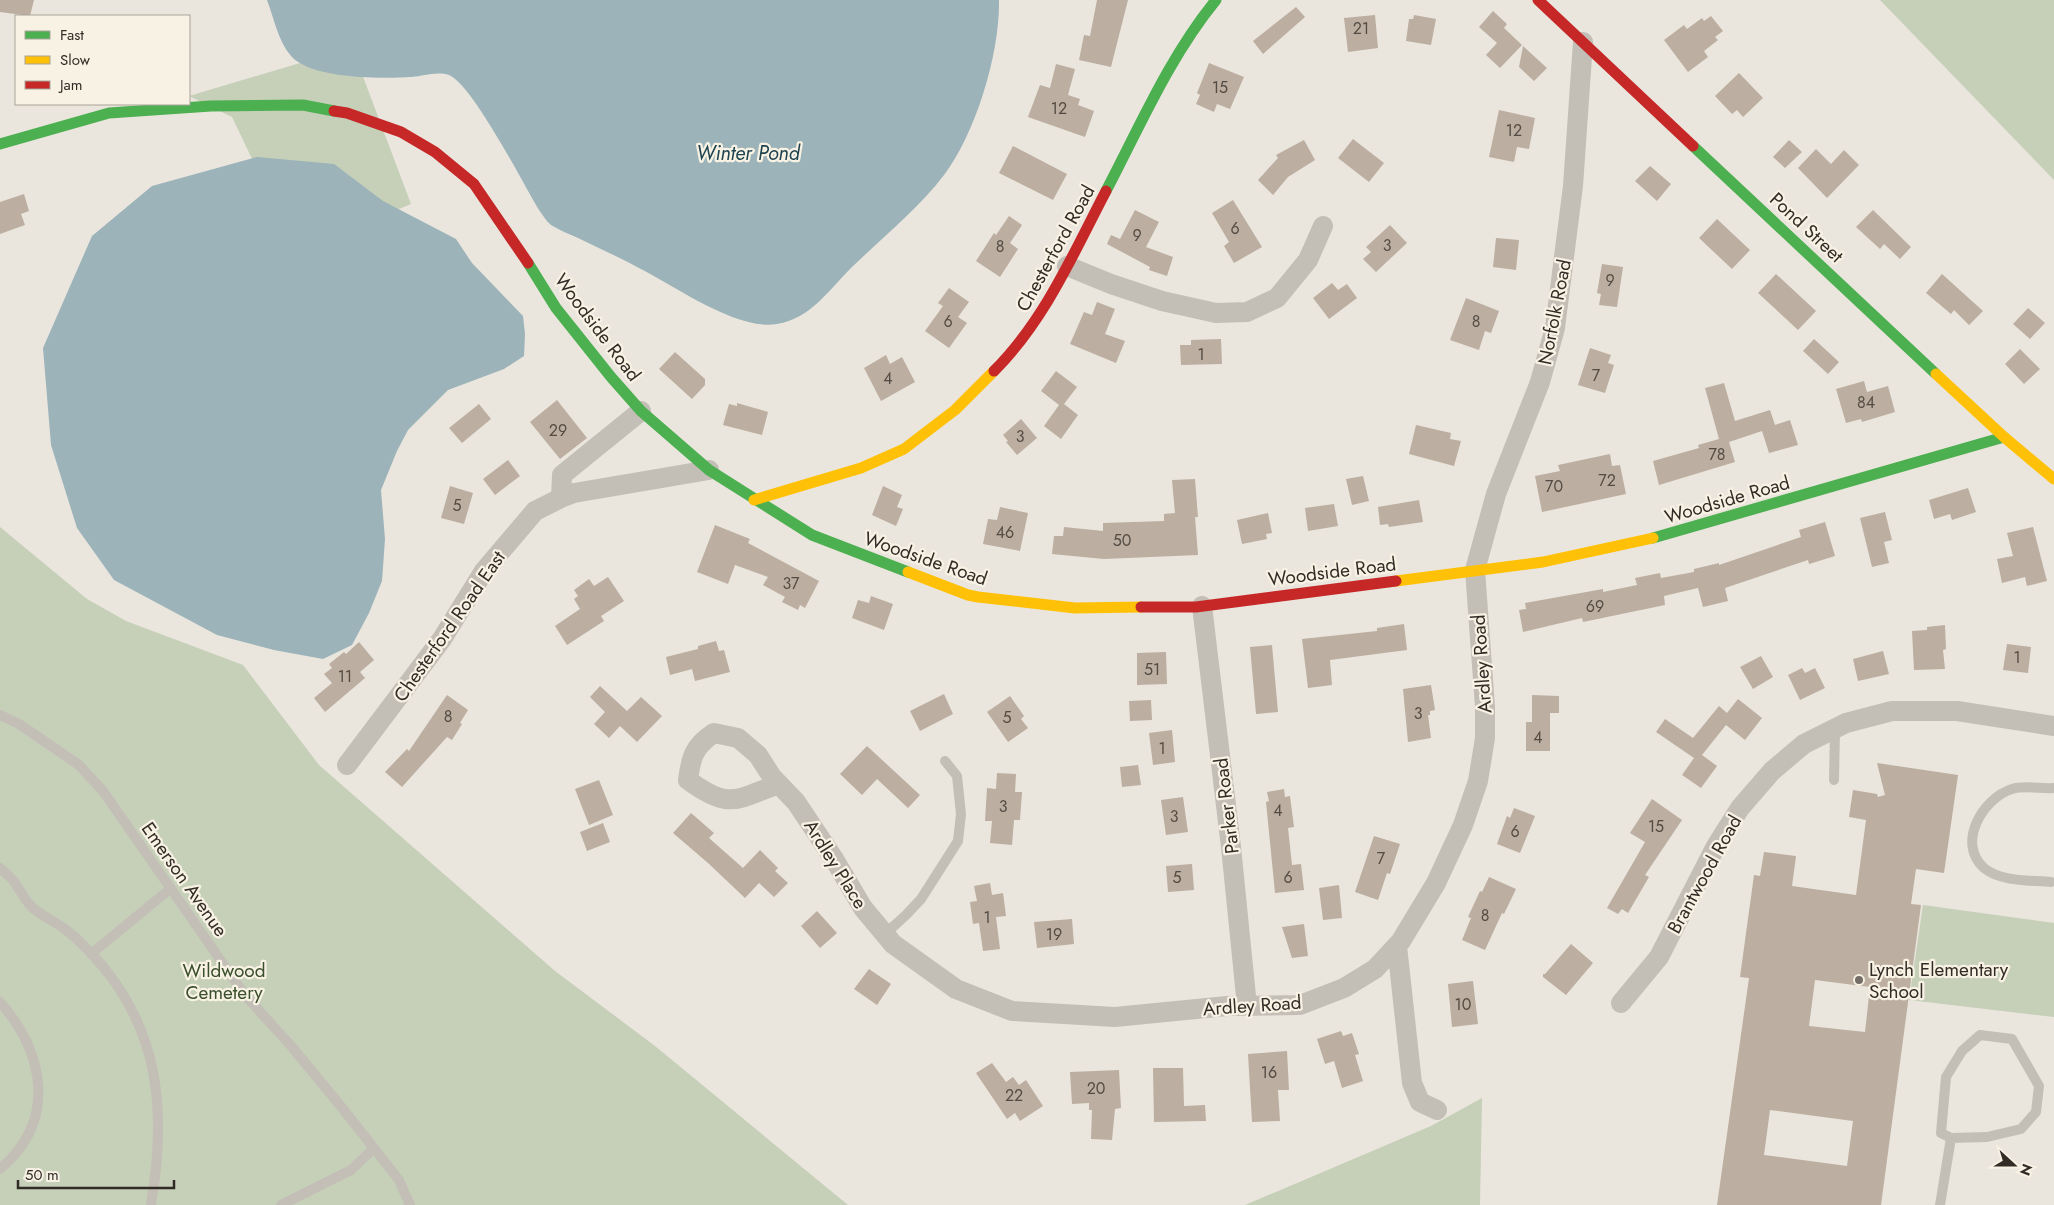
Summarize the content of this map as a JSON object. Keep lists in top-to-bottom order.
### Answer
{
  "streets": {
    "street": [
      "Pond Street",
      "Chesterford Road",
      "Norfolk Road",
      "Woodside Road",
      "Chesterford Road East",
      "Ardley Road",
      "Parker Road",
      "Ardley Place",
      "Brantwood Road"
    ],
    "lane": ["Emerson Avenue"]
  },
  "crossings": [
    ["Pond Street", "Norfolk Road"],
    ["Pond Street", "Woodside Road"],
    ["Chesterford Road", "Woodside Road"],
    ["Norfolk Road", "Woodside Road"],
    ["Norfolk Road", "Ardley Road"],
    ["Woodside Road", "Chesterford Road East"],
    ["Woodside Road", "Ardley Road"],
    ["Woodside Road", "Parker Road"],
    ["Ardley Road", "Parker Road"],
    ["Ardley Road", "Ardley Place"]
  ],
  "water": ["Winter Pond"],
  "parks": ["Wildwood Cemetery"],
  "places": ["Lynch Elementary School"],
  "house_numbers": [
    "21",
    "15",
    "12",
    "12",
    "6",
    "9",
    "3",
    "8",
    "9",
    "6",
    "8",
    "1",
    "7",
    "4",
    "84",
    "29",
    "3",
    "78",
    "72",
    "70",
    "5",
    "46",
    "50",
    "37",
    "69",
    "1",
    "51",
    "11",
    "3",
    "8",
    "5",
    "4",
    "1",
    "3",
    "4",
    "3",
    "15",
    "6",
    "7",
    "5",
    "6",
    "8",
    "1",
    "19",
    "10",
    "16",
    "20",
    "22"
  ],
  "legend": ["Fast", "Slow", "Jam"],
  "scale_bar": "50 m",
  "north": "right"
}
